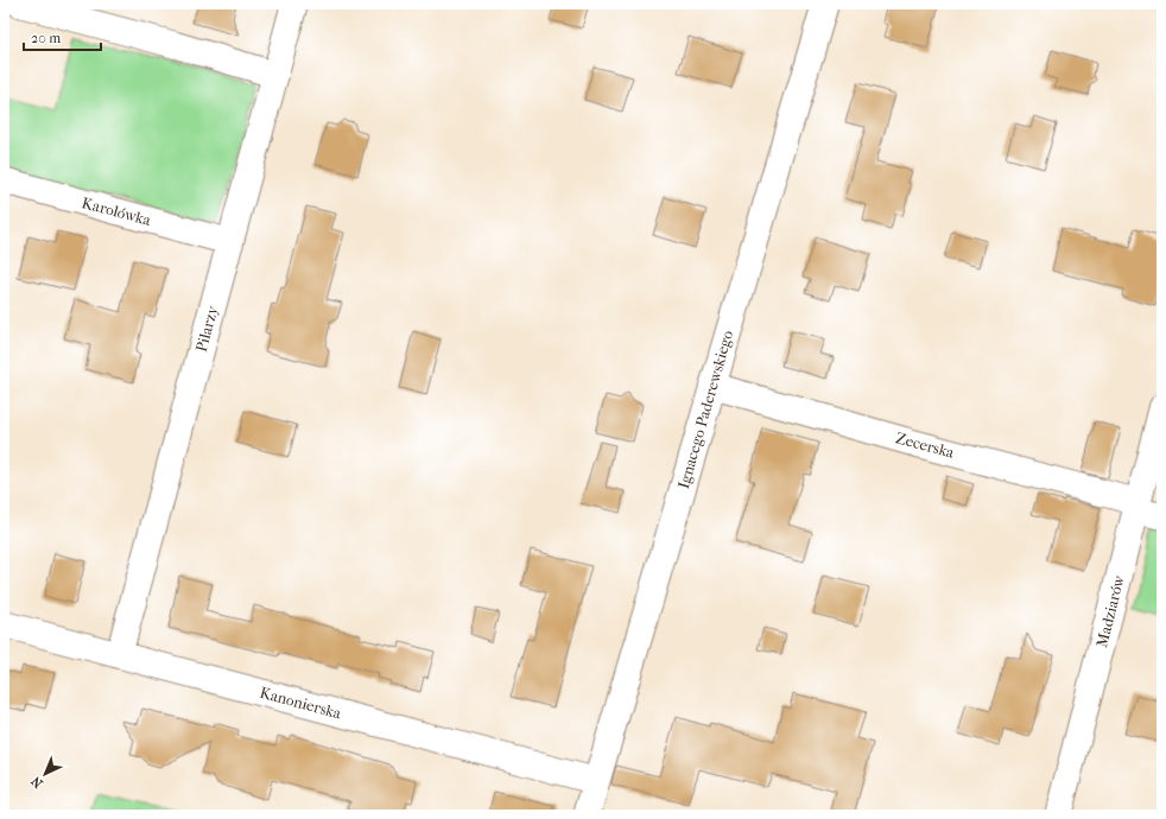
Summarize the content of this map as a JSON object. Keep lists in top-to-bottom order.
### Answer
{
  "streets": {
    "street": [
      "Karolówka",
      "Pilarzy",
      "Ignacego Paderewskiego",
      "Zecerska",
      "Madziarów",
      "Kanonierska"
    ]
  },
  "crossings": [
    ["Karolówka", "Pilarzy"],
    ["Pilarzy", "Kanonierska"],
    ["Ignacego Paderewskiego", "Zecerska"],
    ["Ignacego Paderewskiego", "Kanonierska"],
    ["Zecerska", "Madziarów"]
  ],
  "scale_bar": "20 m",
  "north": "bottom left"
}
